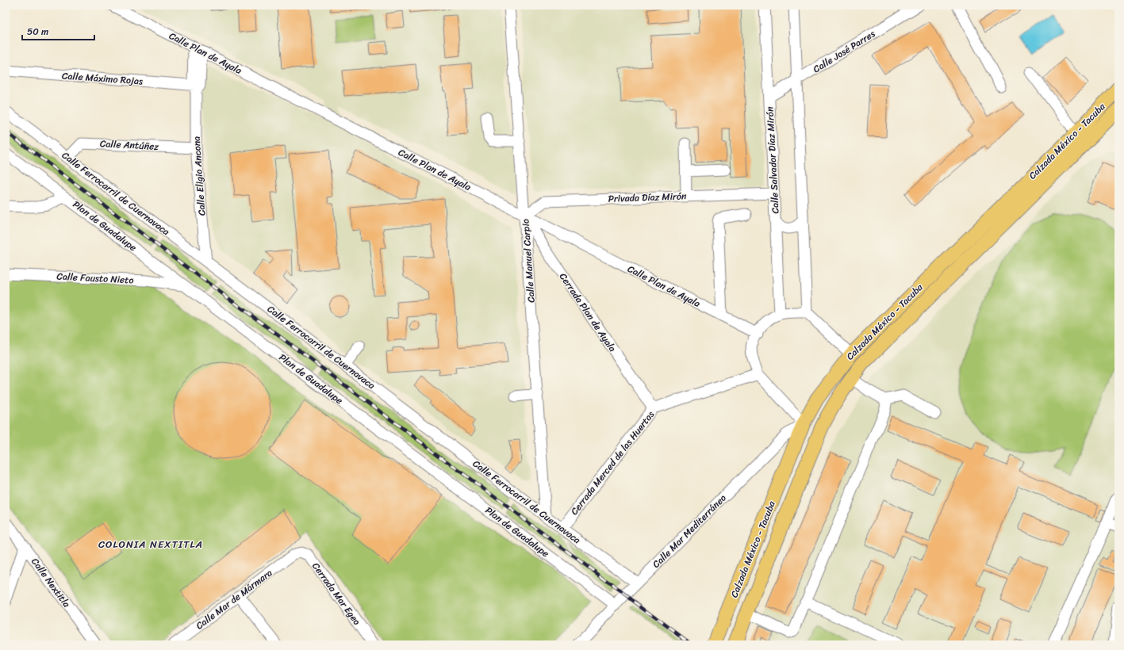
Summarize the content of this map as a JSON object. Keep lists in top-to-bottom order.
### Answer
{
  "streets": {
    "main road": ["Calzada México - Tacuba"],
    "street": [
      "Calle José Parres",
      "Calle Plan de Ayala",
      "Calle Máximo Rojas",
      "Calle Antúñez",
      "Calle Salvador Díaz Mirón",
      "Calle Eligio Ancona",
      "Calle Ferrocarril de Cuernavaca",
      "Privada Díaz Mirón",
      "Plan de Guadalupe",
      "Calle Manuel Carpio",
      "Calle Fausto Nieto",
      "Cerrada Plan de Ayala",
      "Cerrada Merced de las Huertas",
      "Calle Mar Mediterráneo",
      "Calle Nextitla",
      "Cerrada Mar Egeo",
      "Calle Mar de Mármara"
    ]
  },
  "crossings": [
    ["Calle José Parres", "Calle Salvador Díaz Mirón"],
    ["Calle Plan de Ayala", "Calle Eligio Ancona"],
    ["Calle Plan de Ayala", "Privada Díaz Mirón"],
    ["Calle Plan de Ayala", "Calle Manuel Carpio"],
    ["Calle Plan de Ayala", "Cerrada Plan de Ayala"],
    ["Calle Máximo Rojas", "Calle Eligio Ancona"],
    ["Calzada México - Tacuba", "Calle Mar Mediterráneo"],
    ["Calle Antúñez", "Calle Eligio Ancona"],
    ["Calle Antúñez", "Calle Ferrocarril de Cuernavaca"],
    ["Calle Salvador Díaz Mirón", "Privada Díaz Mirón"],
    ["Calle Eligio Ancona", "Calle Ferrocarril de Cuernavaca"],
    ["Calle Ferrocarril de Cuernavaca", "Calle Manuel Carpio"],
    ["Calle Ferrocarril de Cuernavaca", "Cerrada Merced de las Huertas"],
    ["Calle Ferrocarril de Cuernavaca", "Calle Mar Mediterráneo"],
    ["Privada Díaz Mirón", "Calle Manuel Carpio"],
    ["Privada Díaz Mirón", "Cerrada Plan de Ayala"],
    ["Plan de Guadalupe", "Calle Fausto Nieto"],
    ["Plan de Guadalupe", "Calle Mar Mediterráneo"],
    ["Calle Manuel Carpio", "Cerrada Plan de Ayala"],
    ["Cerrada Plan de Ayala", "Cerrada Merced de las Huertas"],
    ["Cerrada Mar Egeo", "Calle Mar de Mármara"]
  ],
  "districts": ["COLONIA NEXTITLA"],
  "scale_bar": "50 m"
}
